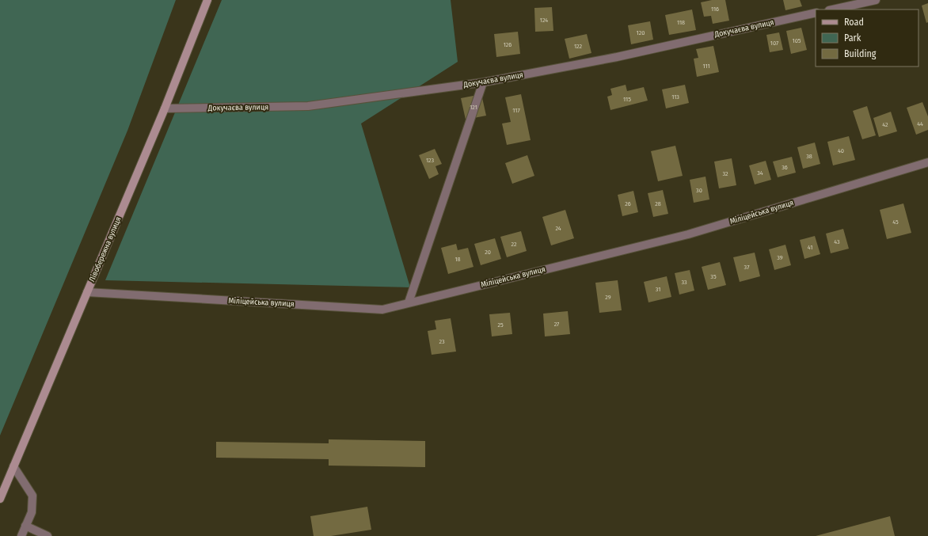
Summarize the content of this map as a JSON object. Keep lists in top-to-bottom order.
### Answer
{
  "streets": {
    "main road": ["Лівобережна вулиця"],
    "street": ["Докучаєва вулиця", "Міліцейська вулиця"]
  },
  "crossings": [
    ["Докучаєва вулиця", "Лівобережна вулиця"],
    ["Міліцейська вулиця", "Лівобережна вулиця"]
  ],
  "house_numbers": [
    "116",
    "124",
    "118",
    "120",
    "105",
    "107",
    "126",
    "122",
    "111",
    "113",
    "115",
    "121",
    "117",
    "44",
    "42",
    "40",
    "38",
    "123",
    "36",
    "34",
    "32",
    "30",
    "26",
    "28",
    "45",
    "24",
    "43",
    "22",
    "41",
    "20",
    "39",
    "18",
    "37",
    "35",
    "33",
    "31",
    "29",
    "27",
    "25",
    "23"
  ],
  "legend": ["Road", "Park", "Building"]
}
